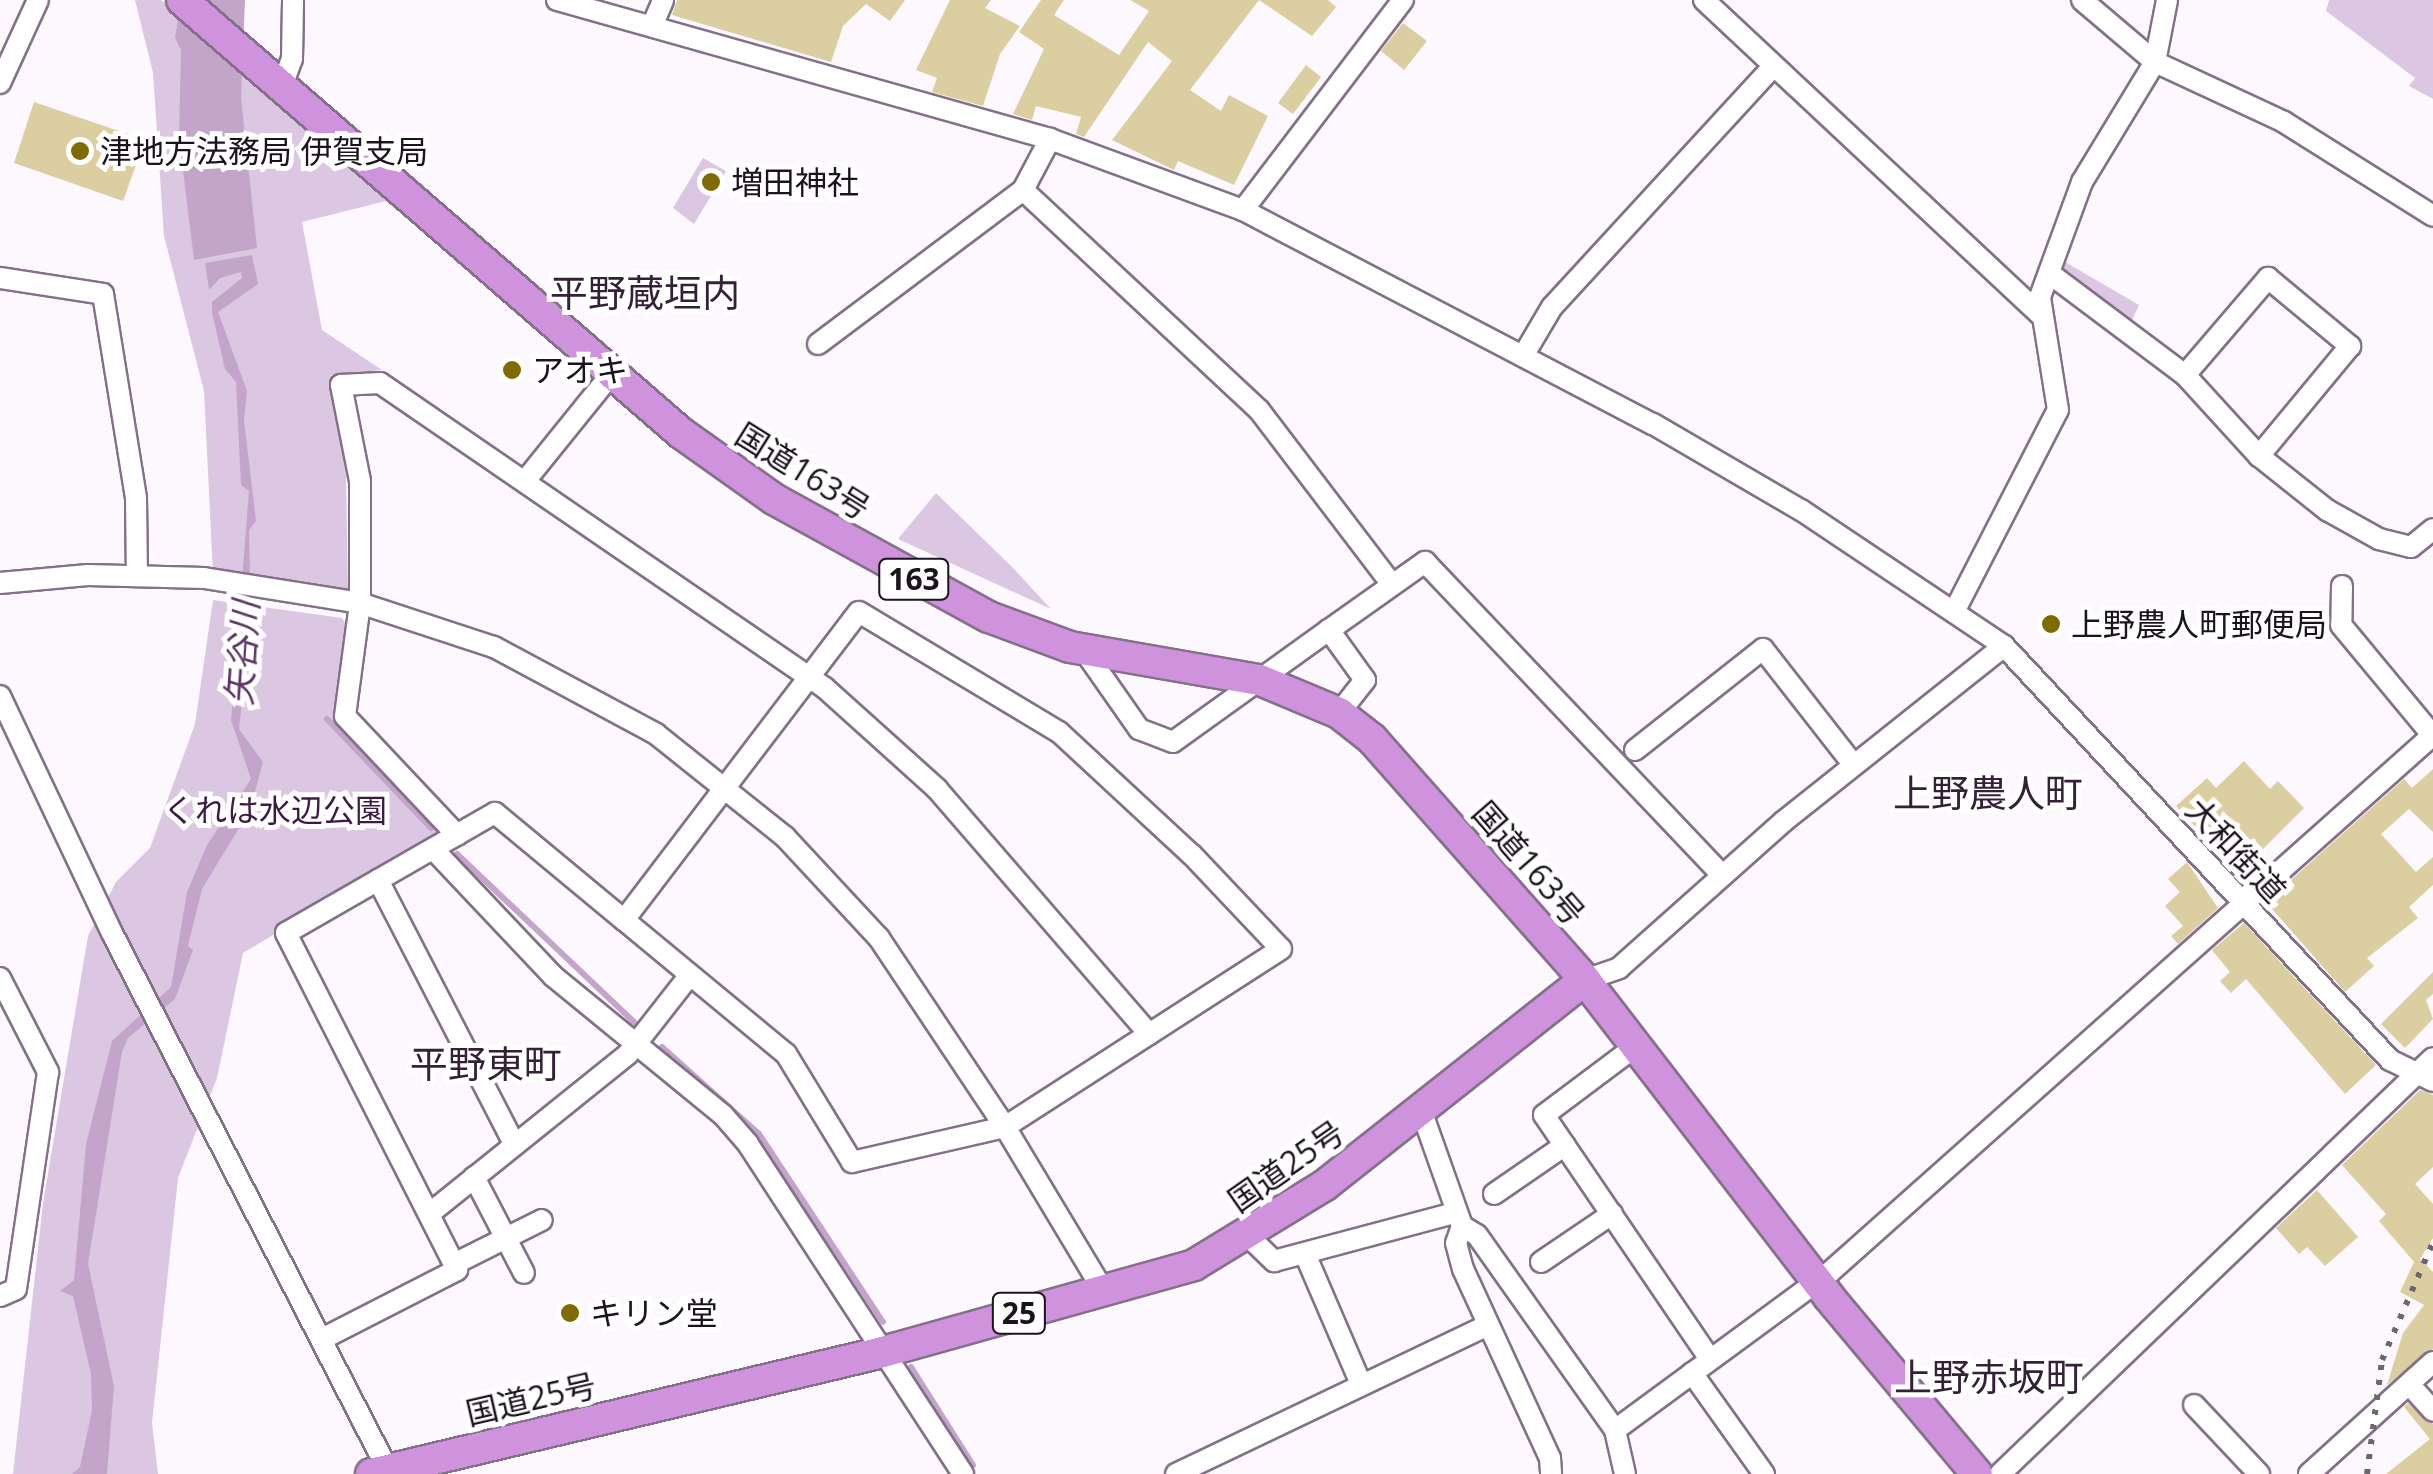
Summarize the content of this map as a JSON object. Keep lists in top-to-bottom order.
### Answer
{
  "streets": {
    "highway": [
      "国道163号",
      "163",
      "国道25号",
      "25"
    ],
    "street": ["大和街道"]
  },
  "crossings": [
    ["国道163号", "国道25号"]
  ],
  "districts": [
    "平野蔵垣内",
    "上野農人町",
    "平野東町",
    "上野赤坂町"
  ],
  "water": ["矢谷川"],
  "parks": ["くれは水辺公園"],
  "places": [
    "津地方法務局 伊賀支局",
    "増田神社",
    "アオキ",
    "上野農人町郵便局",
    "キリン堂"
  ]
}
